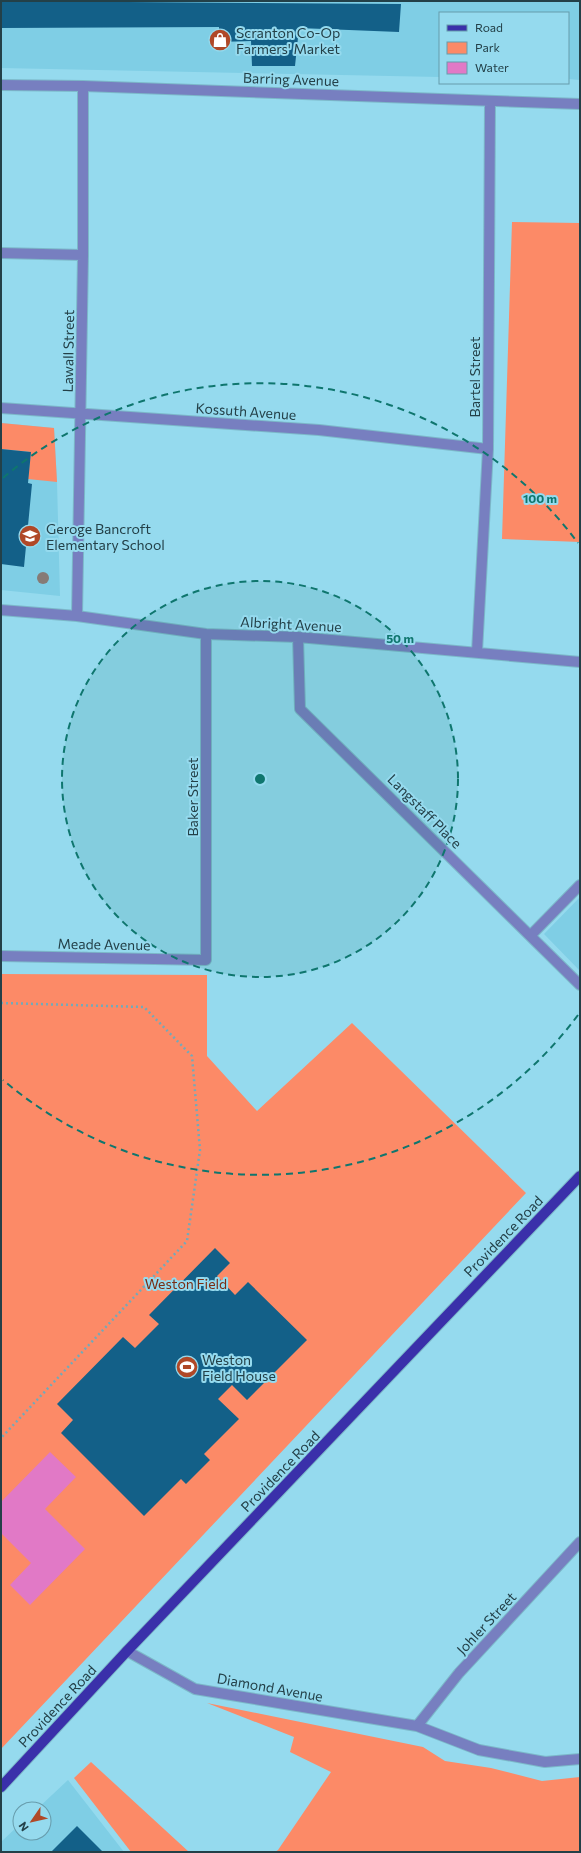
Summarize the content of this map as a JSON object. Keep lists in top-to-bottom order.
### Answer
{
  "streets": {
    "main road": ["Providence Road"],
    "street": [
      "Barring Avenue",
      "Lawall Street",
      "Bartel Street",
      "Kossuth Avenue",
      "Albright Avenue",
      "Baker Street",
      "Langstaff Place",
      "Meade Avenue",
      "Johler Street",
      "Diamond Avenue"
    ]
  },
  "crossings": [
    ["Barring Avenue", "Lawall Street"],
    ["Barring Avenue", "Bartel Street"],
    ["Lawall Street", "Kossuth Avenue"],
    ["Lawall Street", "Albright Avenue"],
    ["Bartel Street", "Kossuth Avenue"],
    ["Bartel Street", "Albright Avenue"],
    ["Albright Avenue", "Baker Street"],
    ["Albright Avenue", "Langstaff Place"],
    ["Baker Street", "Meade Avenue"],
    ["Providence Road", "Diamond Avenue"],
    ["Johler Street", "Diamond Avenue"]
  ],
  "parks": ["Weston Field"],
  "places": {
    "shop": ["Scranton Co-Op Farmers' Market"],
    "school or university": ["Geroge Bancroft Elementary School"],
    "sports": ["Weston Field House"]
  },
  "legend": ["Road", "Park", "Water"],
  "north": "bottom left",
  "rings": ["100 m", "50 m"]
}
